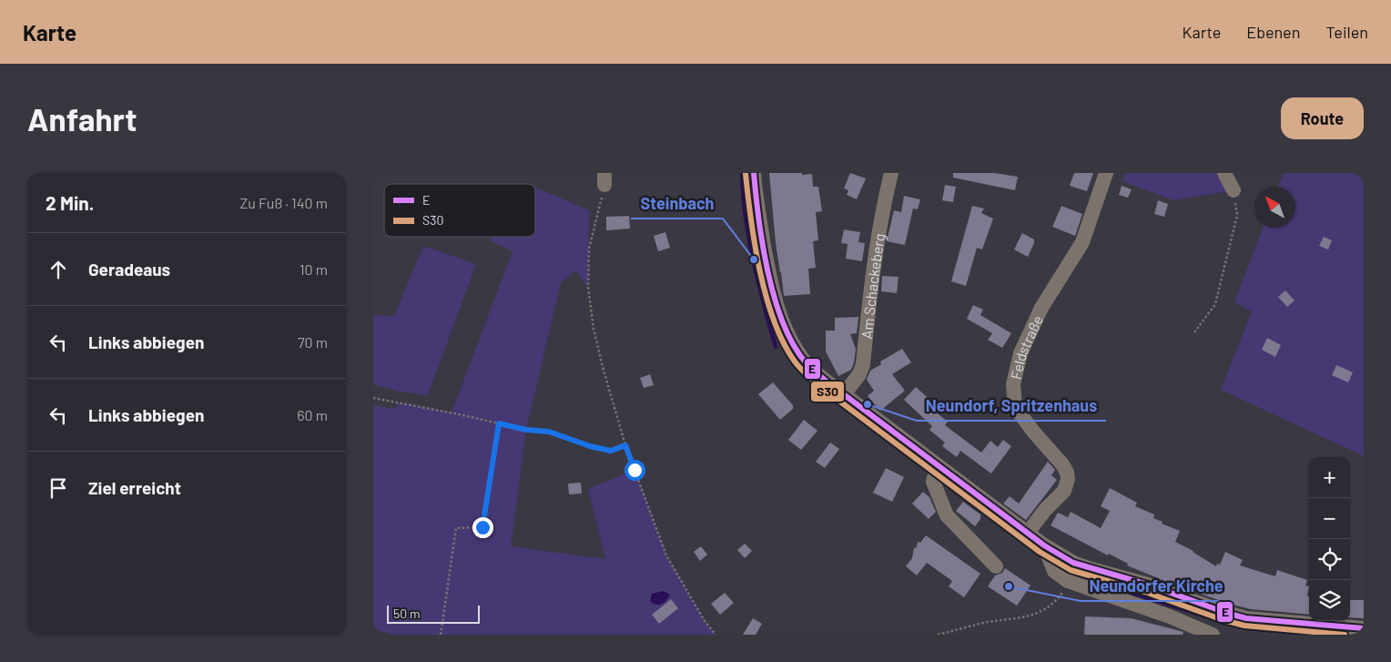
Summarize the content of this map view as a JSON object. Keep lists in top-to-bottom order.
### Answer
{
  "streets": {
    "street": ["Am Schackeberg", "Feldstraße"]
  },
  "places": ["Steinbach", "Neundorf, Spritzenhaus", "Neundorfer Kirche"],
  "lines": ["transit line E", "transit line S30"],
  "legend": ["E", "S30"],
  "scale_bar": "50 m",
  "north": "top left",
  "page": {
    "header": "Karte",
    "nav": ["Karte", "Ebenen", "Teilen"],
    "buttons": "Route",
    "title": "Anfahrt",
    "heading": ["2 Min.", "Zu Fuß · 140 m"],
    "list": [
      ["Geradeaus", "10 m"],
      ["Links abbiegen", "70 m"],
      ["Links abbiegen", "60 m"],
      "Ziel erreicht"
    ],
    "map_buttons": ["+", "−"],
    "scale": "50 m"
  }
}
